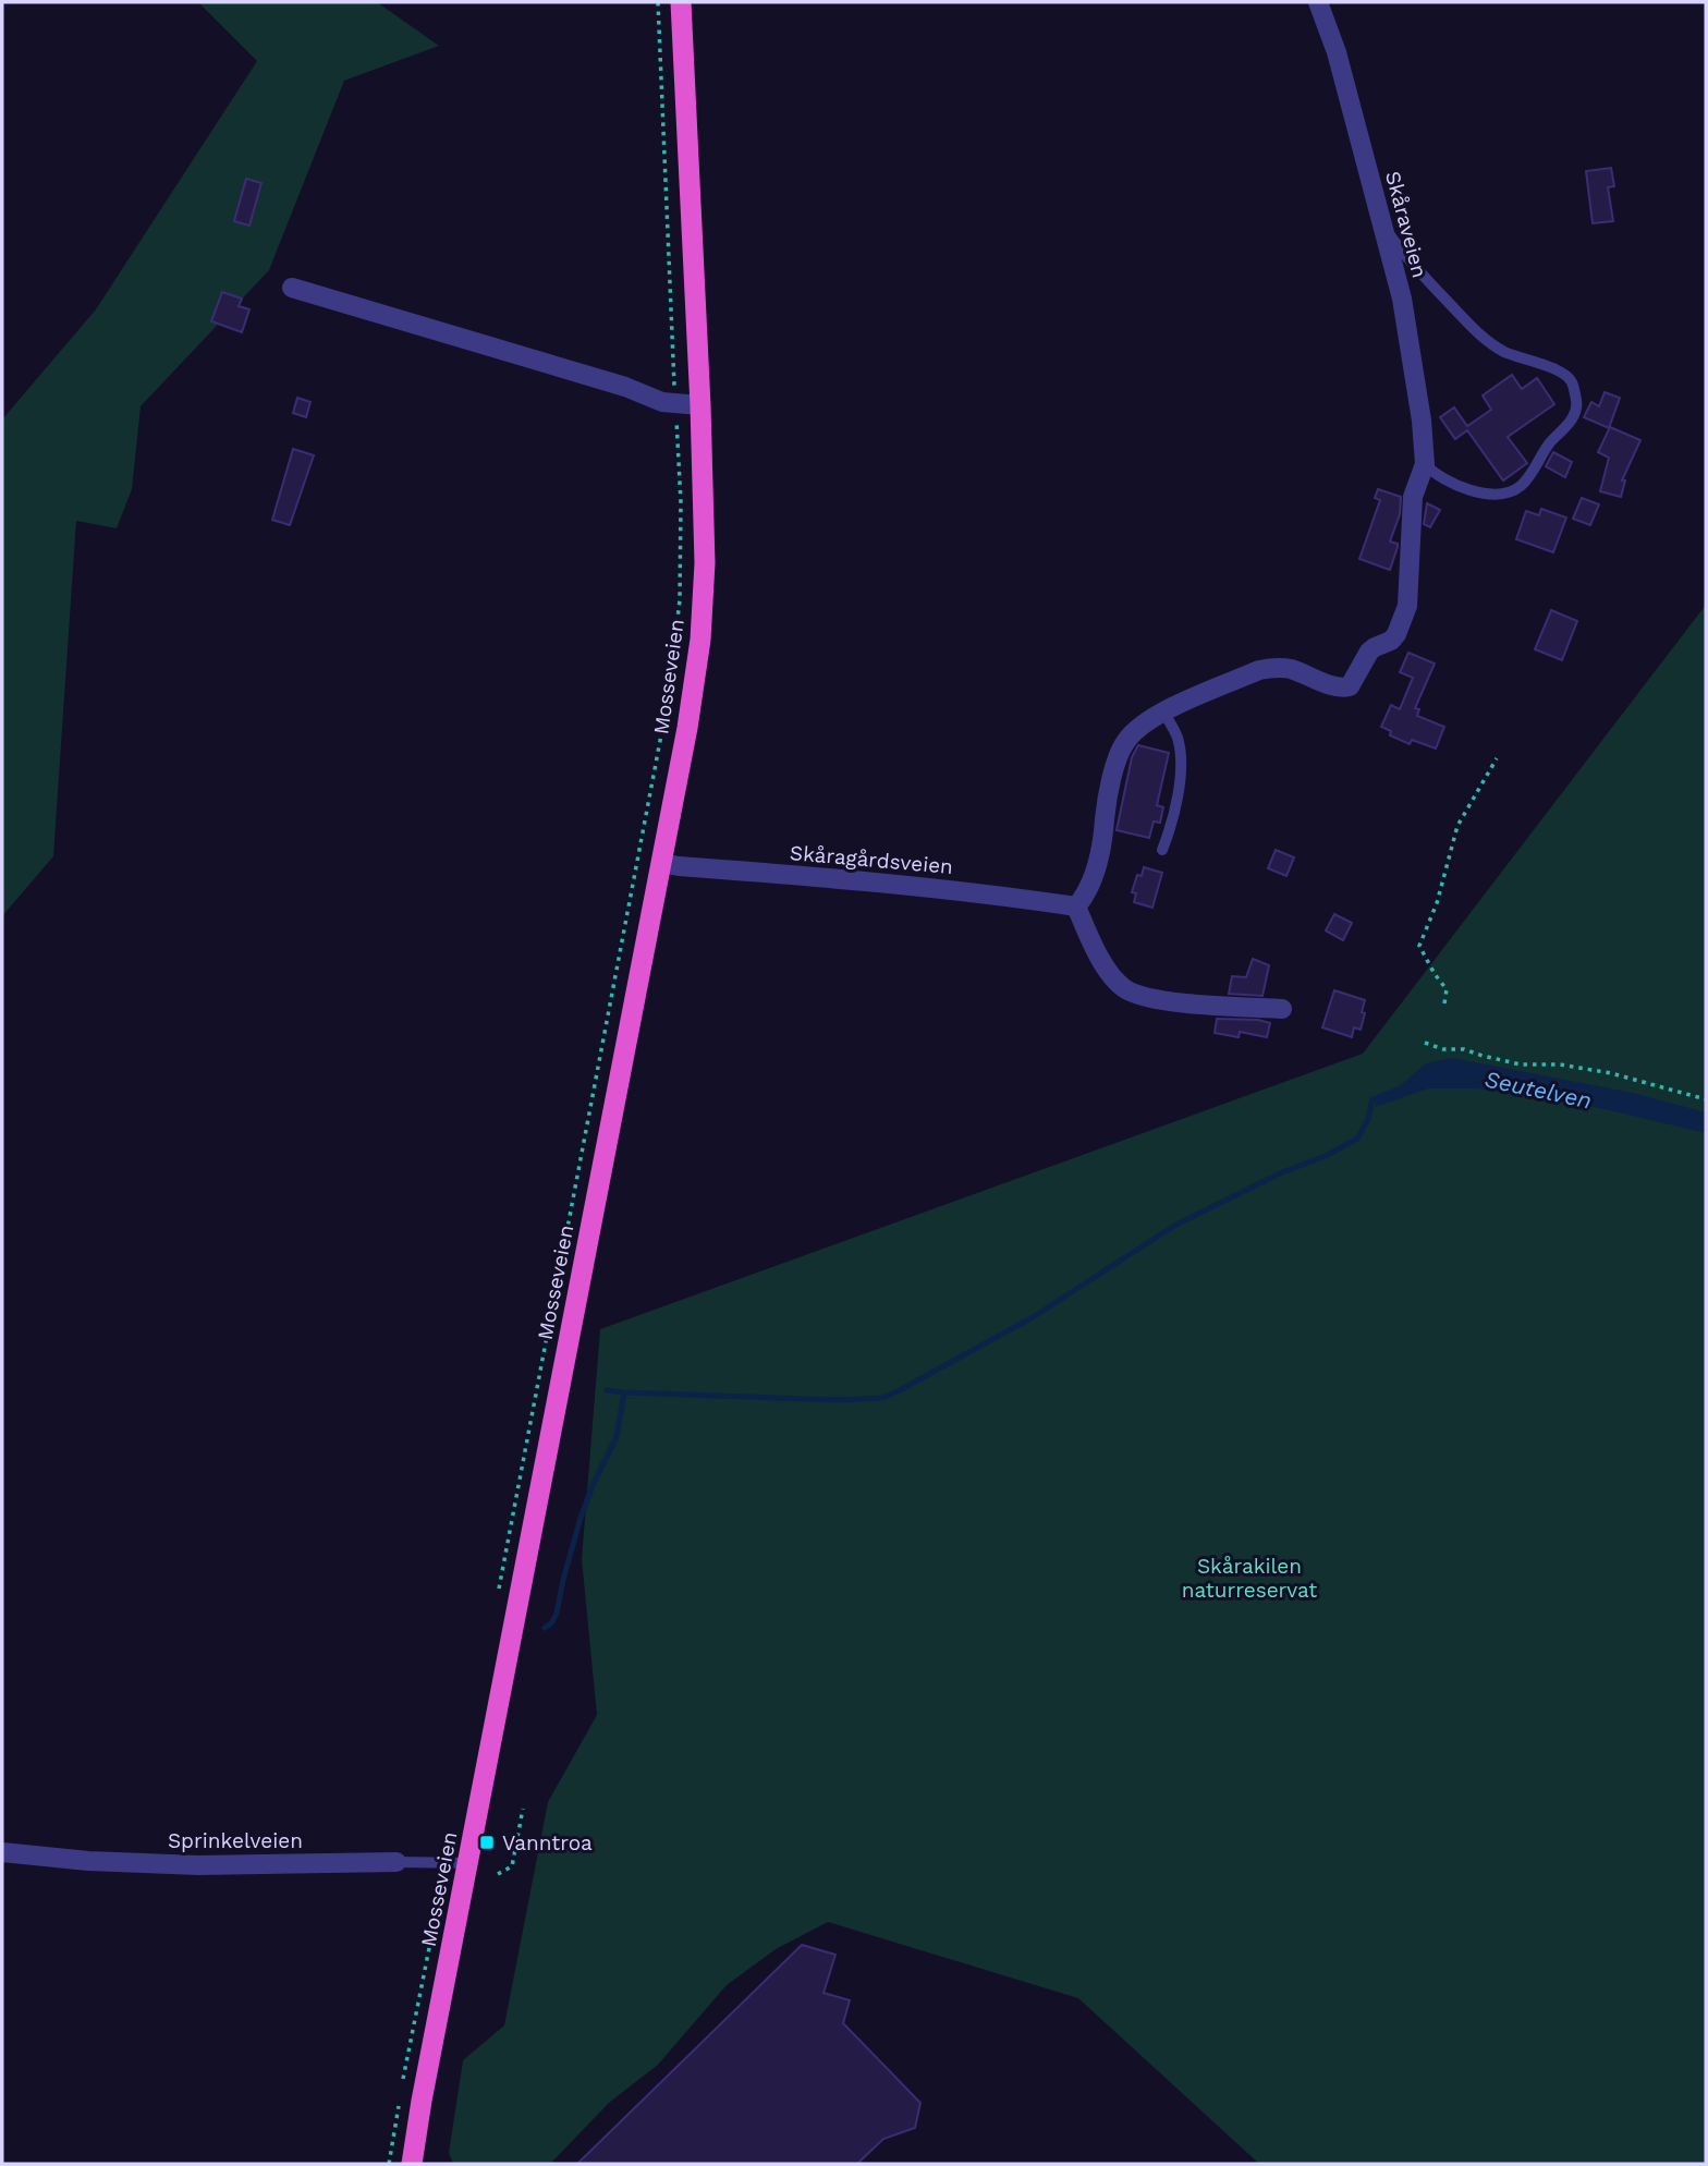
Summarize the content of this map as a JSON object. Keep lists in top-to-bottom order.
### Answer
{
  "streets": {
    "highway": ["Mosseveien"],
    "street": ["Skåraveien", "Skåragårdsveien", "Sprinkelveien"]
  },
  "crossings": [
    ["Mosseveien", "Skåragårdsveien"],
    ["Mosseveien", "Sprinkelveien"]
  ],
  "water": ["Seutelven"],
  "parks": ["Skårakilen naturreservat"],
  "places": {
    "transit": ["Vanntroa"]
  }
}
